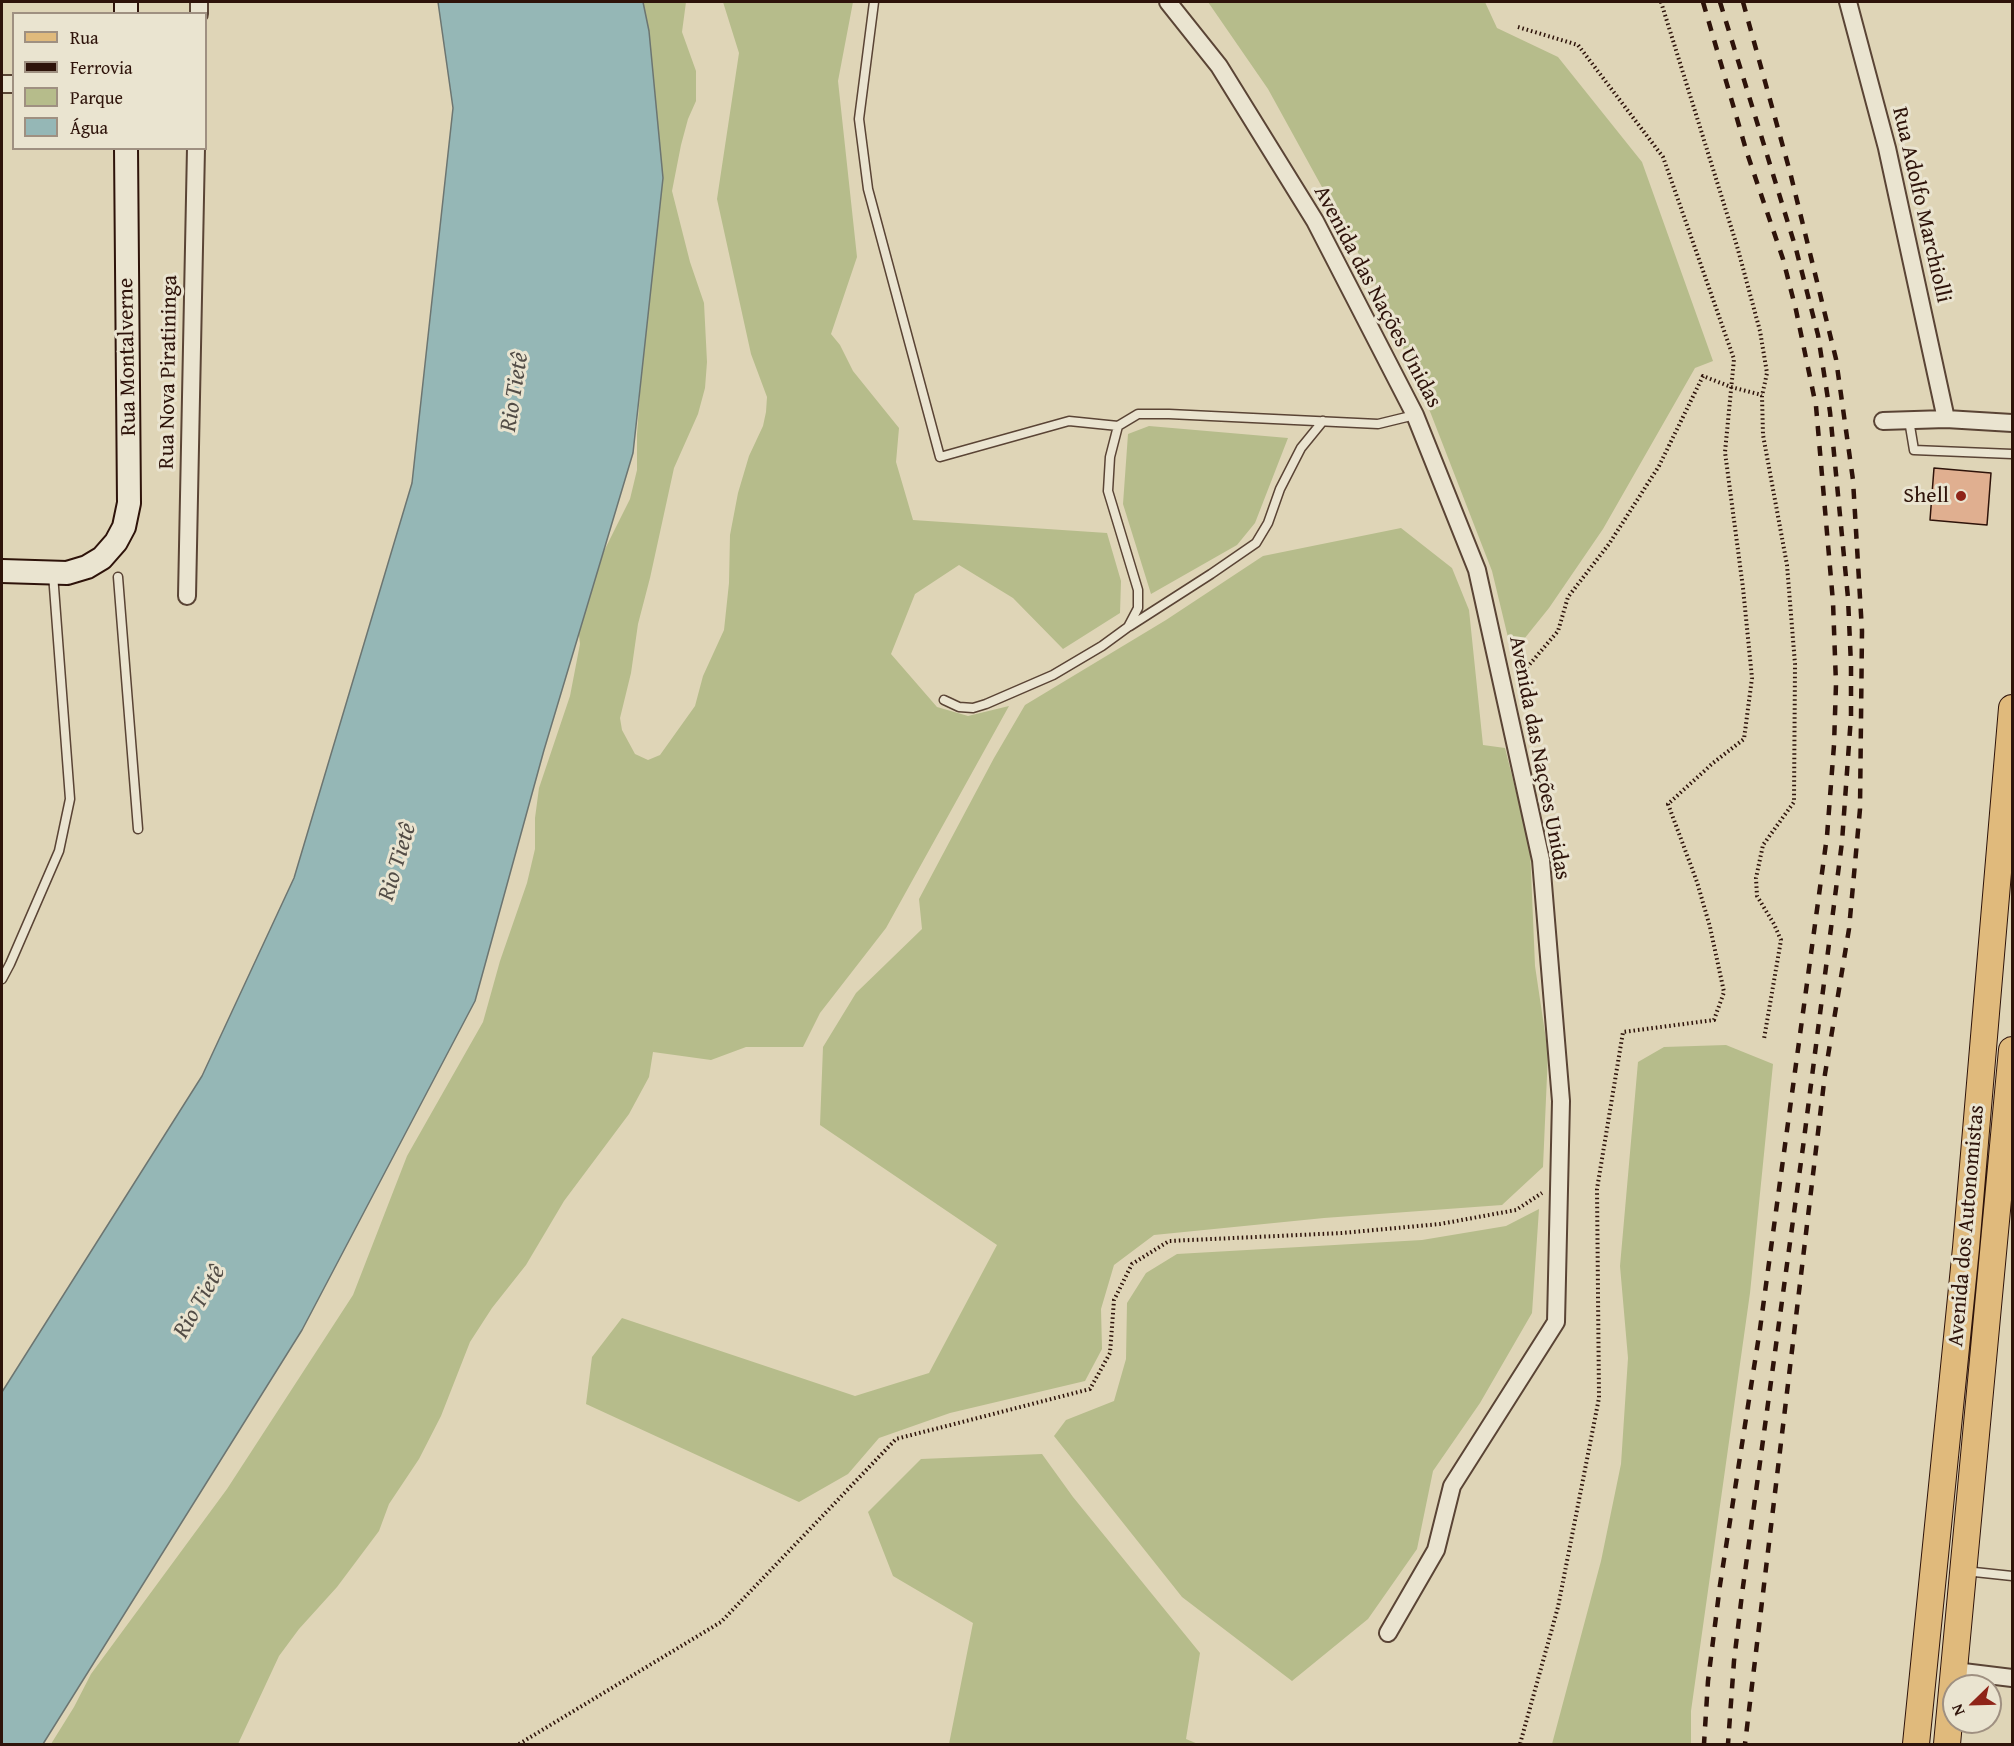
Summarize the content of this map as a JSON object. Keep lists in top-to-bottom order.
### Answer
{
  "streets": {
    "main road": ["Rua Montalverne", "Avenida dos Autonomistas"],
    "street": ["Rua Adolfo Marchiolli", "Avenida das Nações Unidas", "Rua Nova Piratininga"]
  },
  "water": ["Rio Tietê"],
  "places": ["Shell"],
  "legend": [
    "Rua",
    "Ferrovia",
    "Parque",
    "Água"
  ],
  "north": "bottom left"
}
